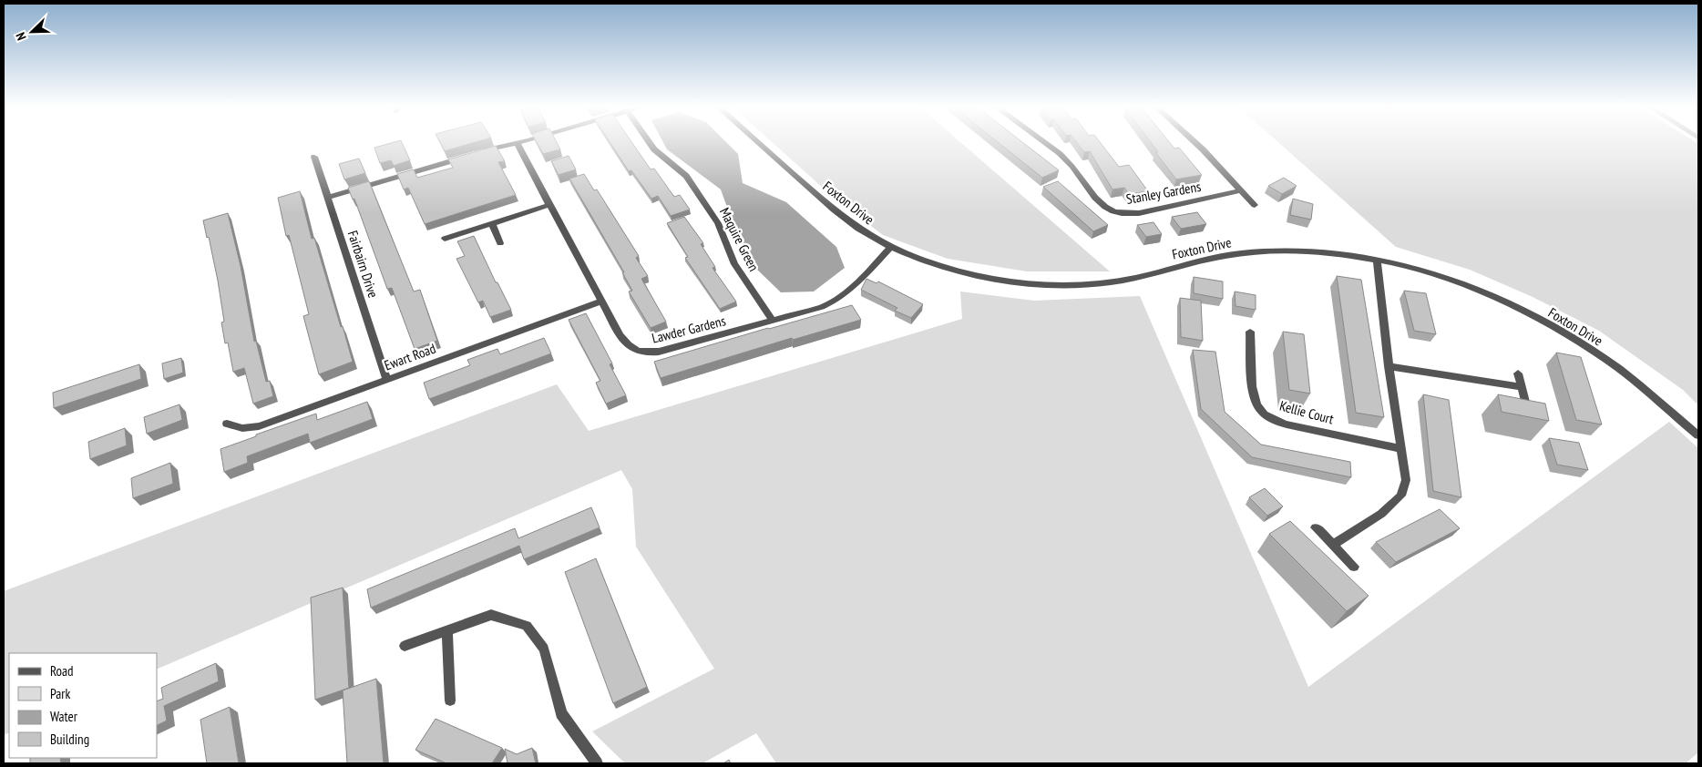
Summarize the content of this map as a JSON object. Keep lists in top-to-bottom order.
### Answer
{
  "streets": {
    "street": [
      "Stanley Gardens",
      "Foxton Drive",
      "Maquire Green",
      "Fairbairn Drive",
      "Lawder Gardens",
      "Ewart Road",
      "Kellie Court"
    ]
  },
  "crossings": [
    ["Foxton Drive", "Lawder Gardens"],
    ["Maquire Green", "Lawder Gardens"],
    ["Fairbairn Drive", "Ewart Road"],
    ["Lawder Gardens", "Ewart Road"]
  ],
  "legend": [
    "Road",
    "Park",
    "Water",
    "Building"
  ],
  "north": "bottom left"
}
